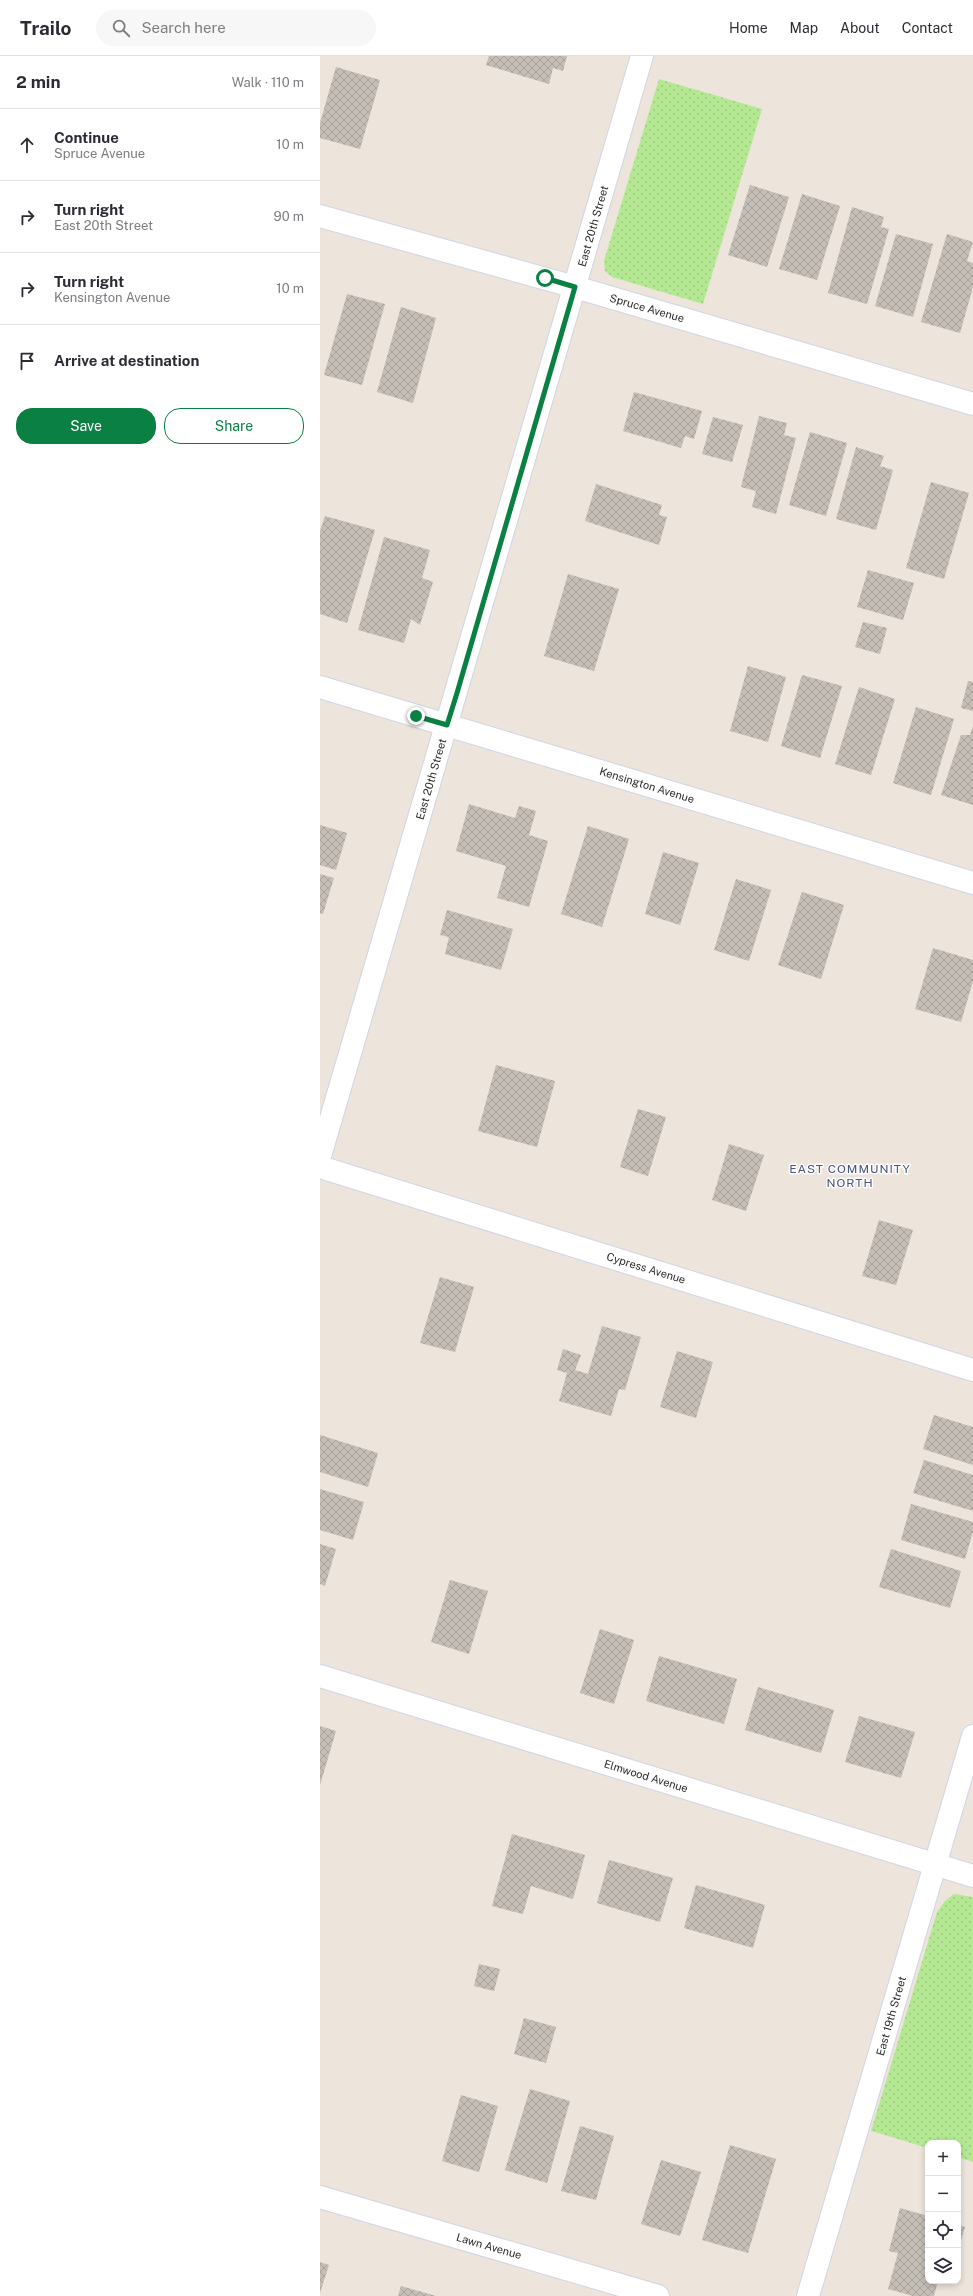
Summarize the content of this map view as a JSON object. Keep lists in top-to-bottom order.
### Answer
{
  "streets": {
    "street": [
      "East 20th Street",
      "Spruce Avenue",
      "Kensington Avenue",
      "Cypress Avenue",
      "Elmwood Avenue",
      "East 19th Street",
      "Lawn Avenue"
    ]
  },
  "crossings": [
    ["East 20th Street", "Spruce Avenue"],
    ["East 20th Street", "Kensington Avenue"],
    ["Elmwood Avenue", "East 19th Street"]
  ],
  "districts": ["EAST COMMUNITY NORTH"],
  "page": {
    "header": "Trailo",
    "search": "Search here",
    "nav": [
      "Home",
      "Map",
      "About",
      "Contact"
    ],
    "heading": ["2 min", "Walk · 110 m"],
    "list": [
      ["Continue", "Spruce Avenue", "10 m"],
      ["Turn right", "East 20th Street", "90 m"],
      ["Turn right", "Kensington Avenue", "10 m"],
      "Arrive at destination"
    ],
    "buttons": ["Save", "Share"],
    "map_buttons": ["+", "−"]
  }
}
